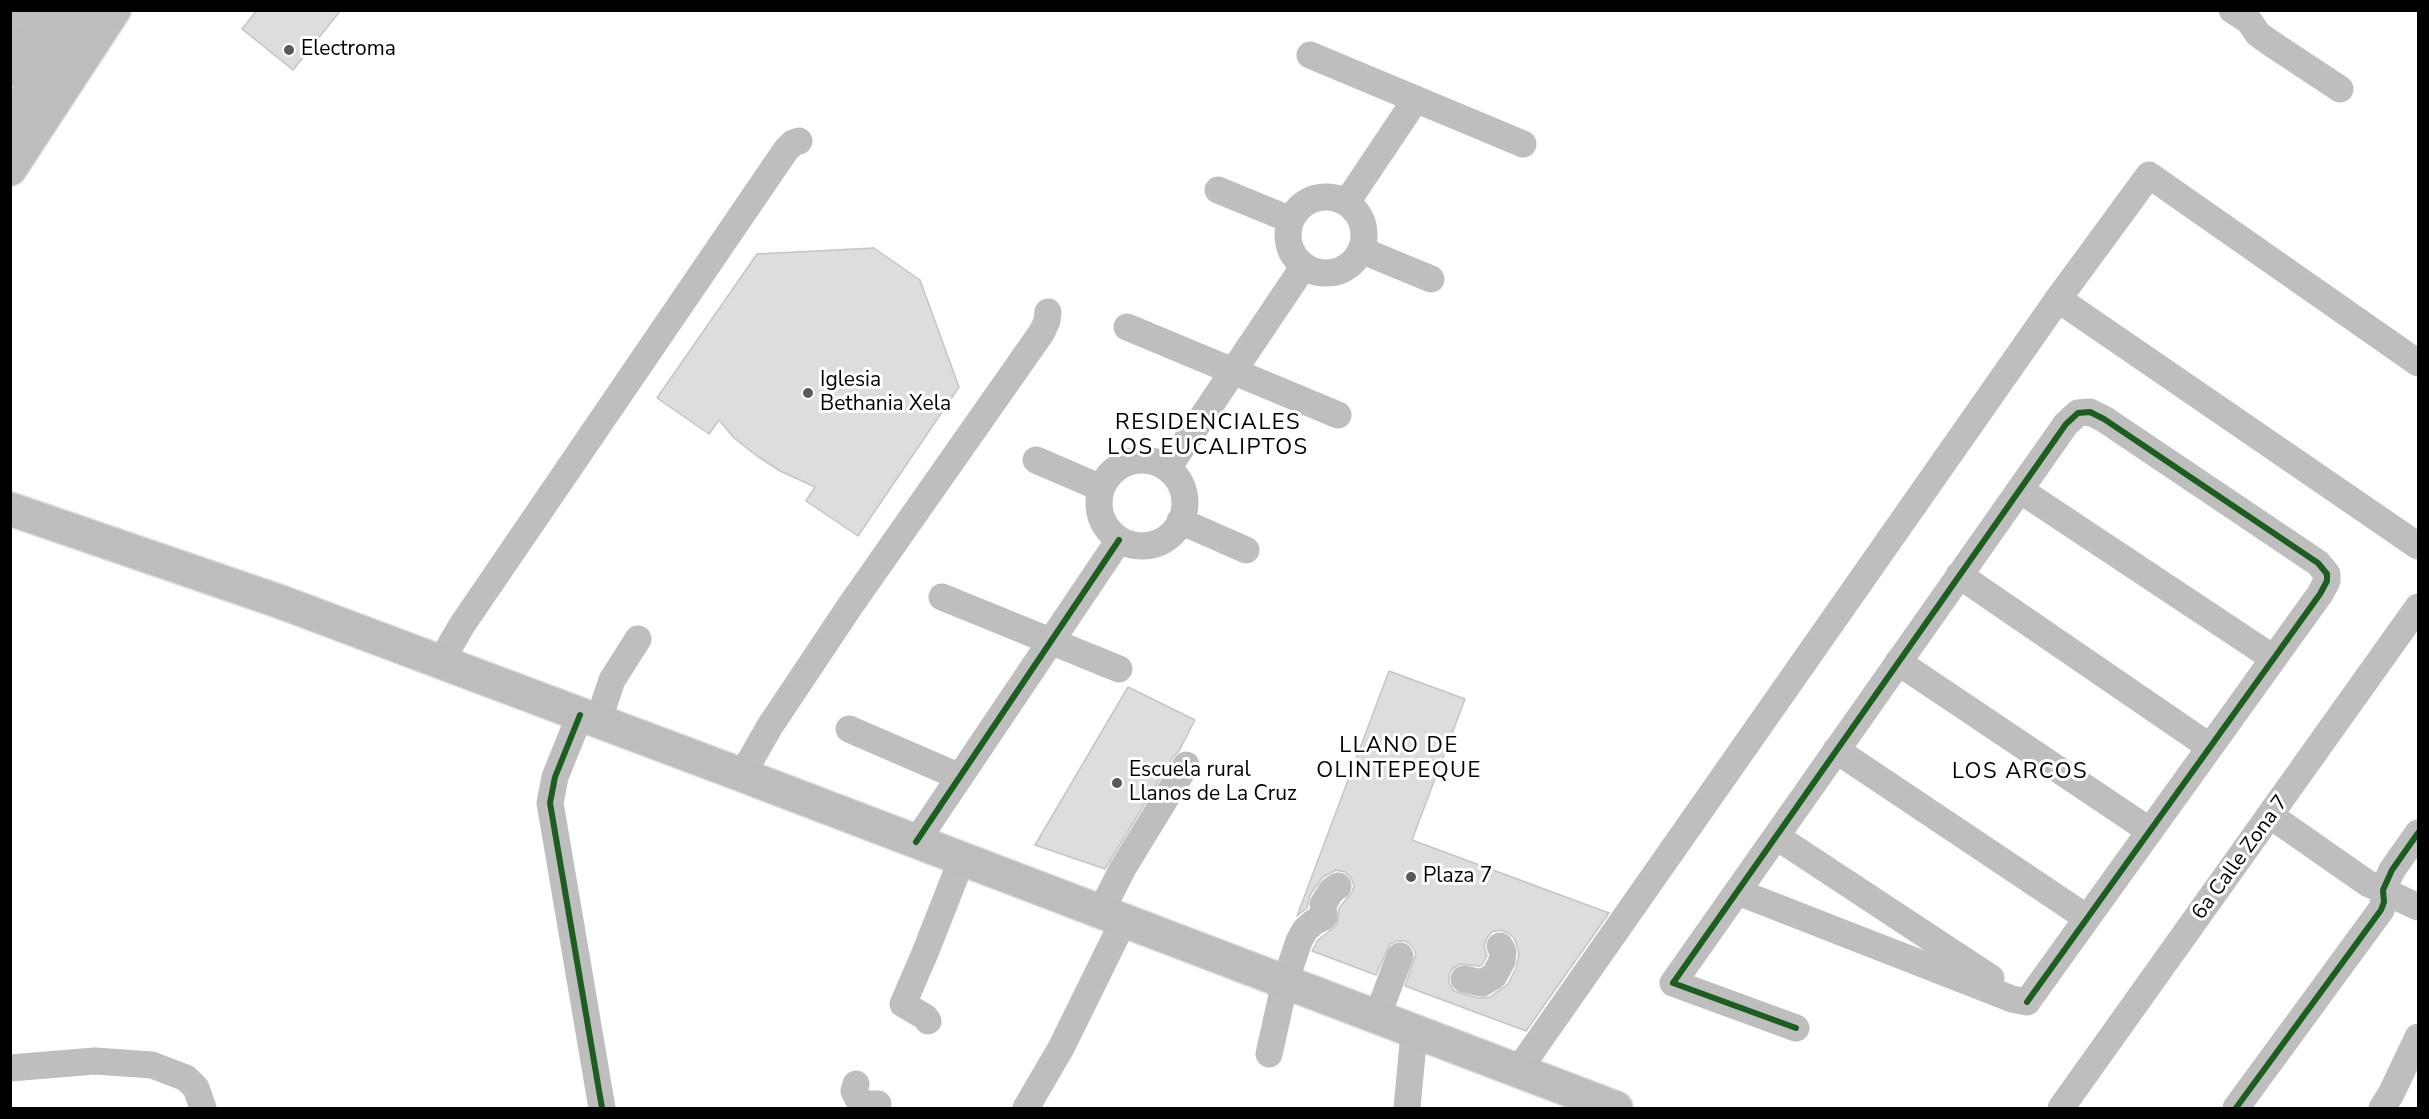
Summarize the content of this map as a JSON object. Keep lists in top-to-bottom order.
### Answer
{
  "streets": {
    "street": ["6a Calle Zona 7"]
  },
  "districts": ["RESIDENCIALES LOS EUCALIPTOS", "LLANO DE OLINTEPEQUE", "LOS ARCOS"],
  "places": [
    "Electroma",
    "Iglesia Bethania Xela",
    "Escuela rural Llanos de La Cruz",
    "Plaza 7"
  ]
}
